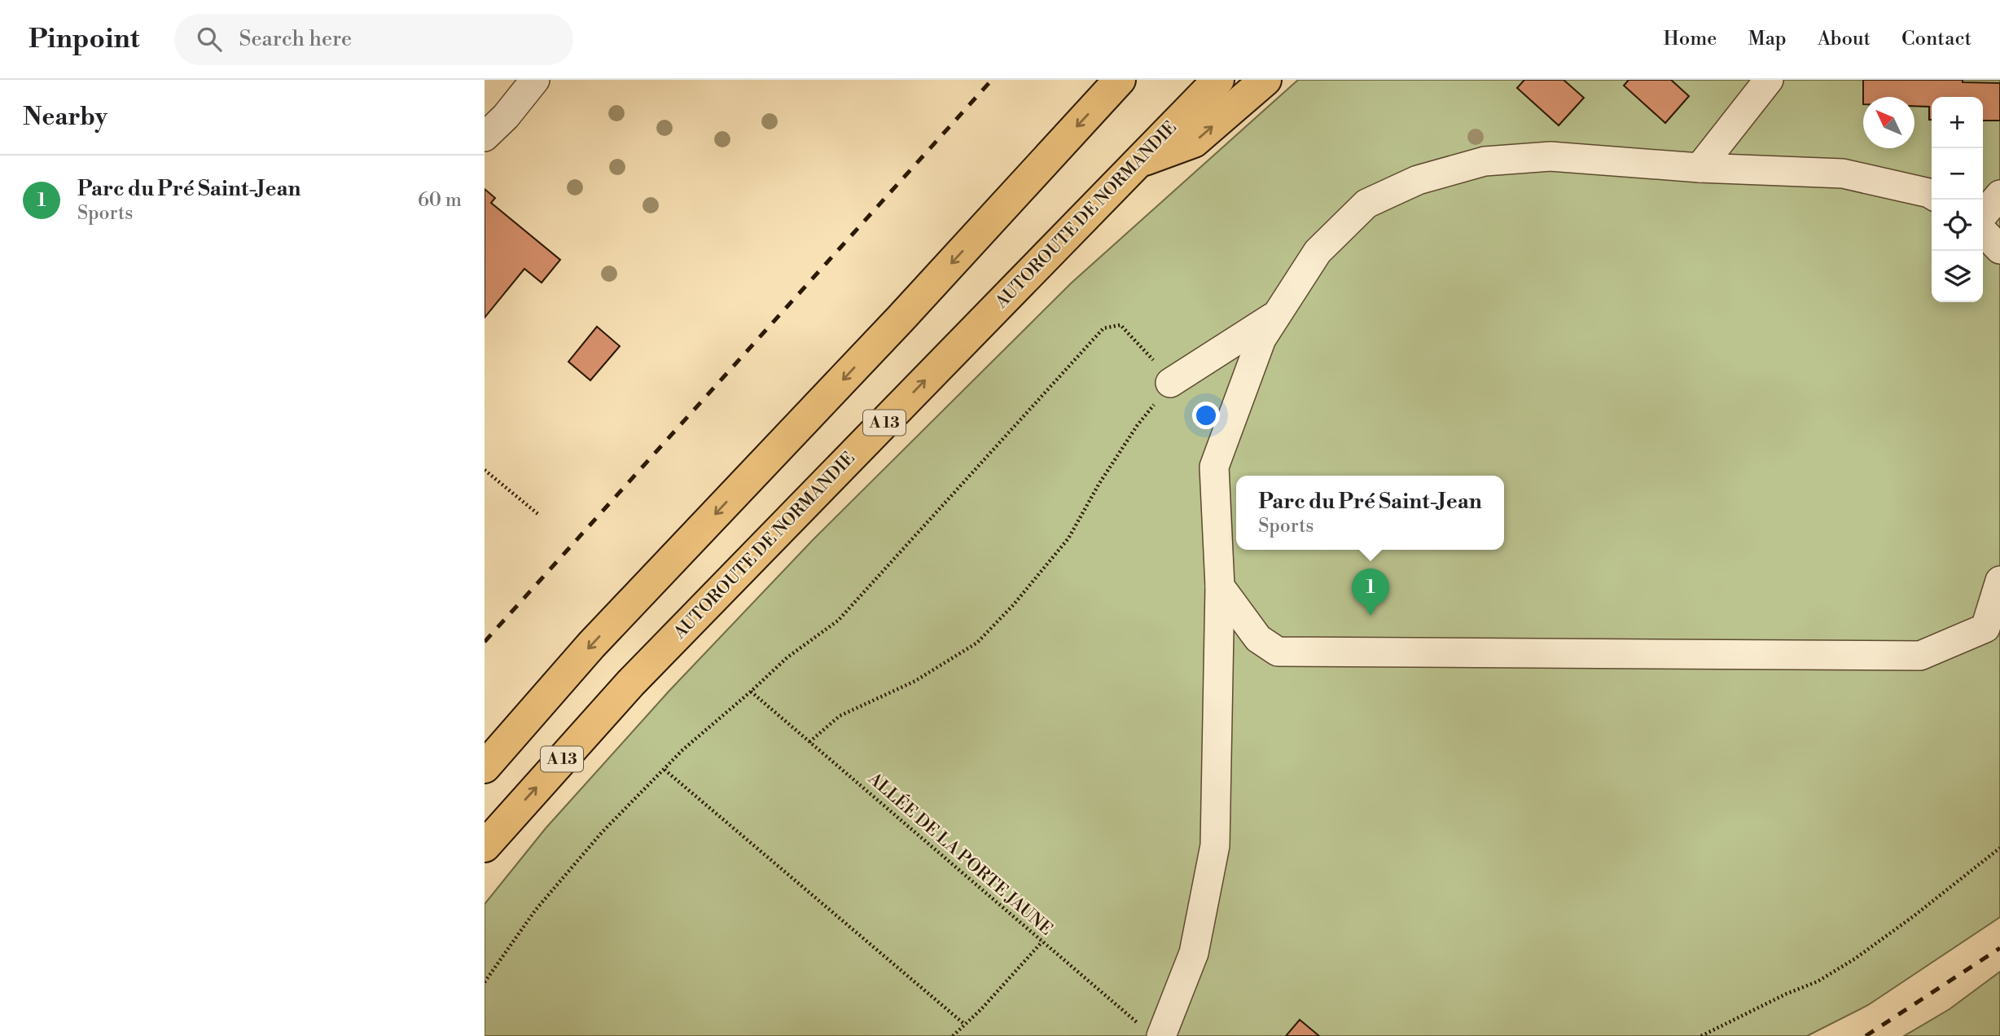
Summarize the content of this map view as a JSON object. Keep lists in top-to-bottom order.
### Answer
{
  "streets": {
    "highway": ["AUTOROUTE DE NORMANDIE", "A 13"],
    "path": ["ALLÉE DE LA PORTE JAUNE"]
  },
  "north": "top left",
  "page": {
    "header": "Pinpoint",
    "search": "Search here",
    "nav": [
      "Home",
      "Map",
      "About",
      "Contact"
    ],
    "heading": "Nearby",
    "map_buttons": ["+", "−"],
    "list": [
      {
        "mark": "1",
        "name": "Parc du Pré Saint-Jean",
        "note": "Sports",
        "value": "60 m"
      }
    ],
    "popup": ["Parc du Pré Saint-Jean", "Sports"],
    "pins": "1"
  }
}
